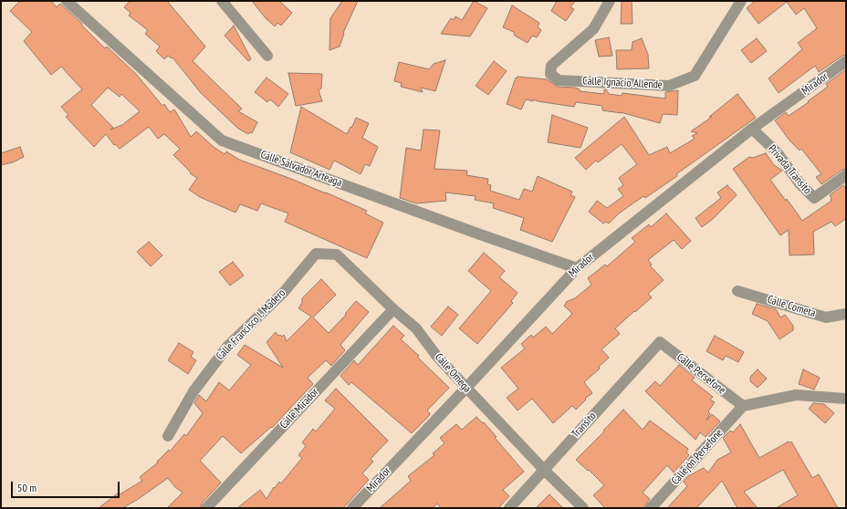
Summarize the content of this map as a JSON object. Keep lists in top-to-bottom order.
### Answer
{
  "streets": {
    "street": [
      "Calle Ignacio Allende",
      "Mirador",
      "Calle Salvador Arteaga",
      "Privada Tránsito",
      "Calle Cometa",
      "Calle Francisco I. Madero",
      "Calle Omega",
      "Calle Persefone",
      "Calle Mirador",
      "Transito",
      "Callejón Persefone"
    ]
  },
  "crossings": [
    ["Mirador", "Calle Salvador Arteaga"],
    ["Mirador", "Privada Tránsito"],
    ["Mirador", "Calle Omega"],
    ["Calle Francisco I. Madero", "Calle Omega"],
    ["Calle Omega", "Calle Mirador"],
    ["Calle Omega", "Transito"],
    ["Calle Persefone", "Transito"],
    ["Calle Persefone", "Callejón Persefone"]
  ],
  "scale_bar": "50 m"
}
